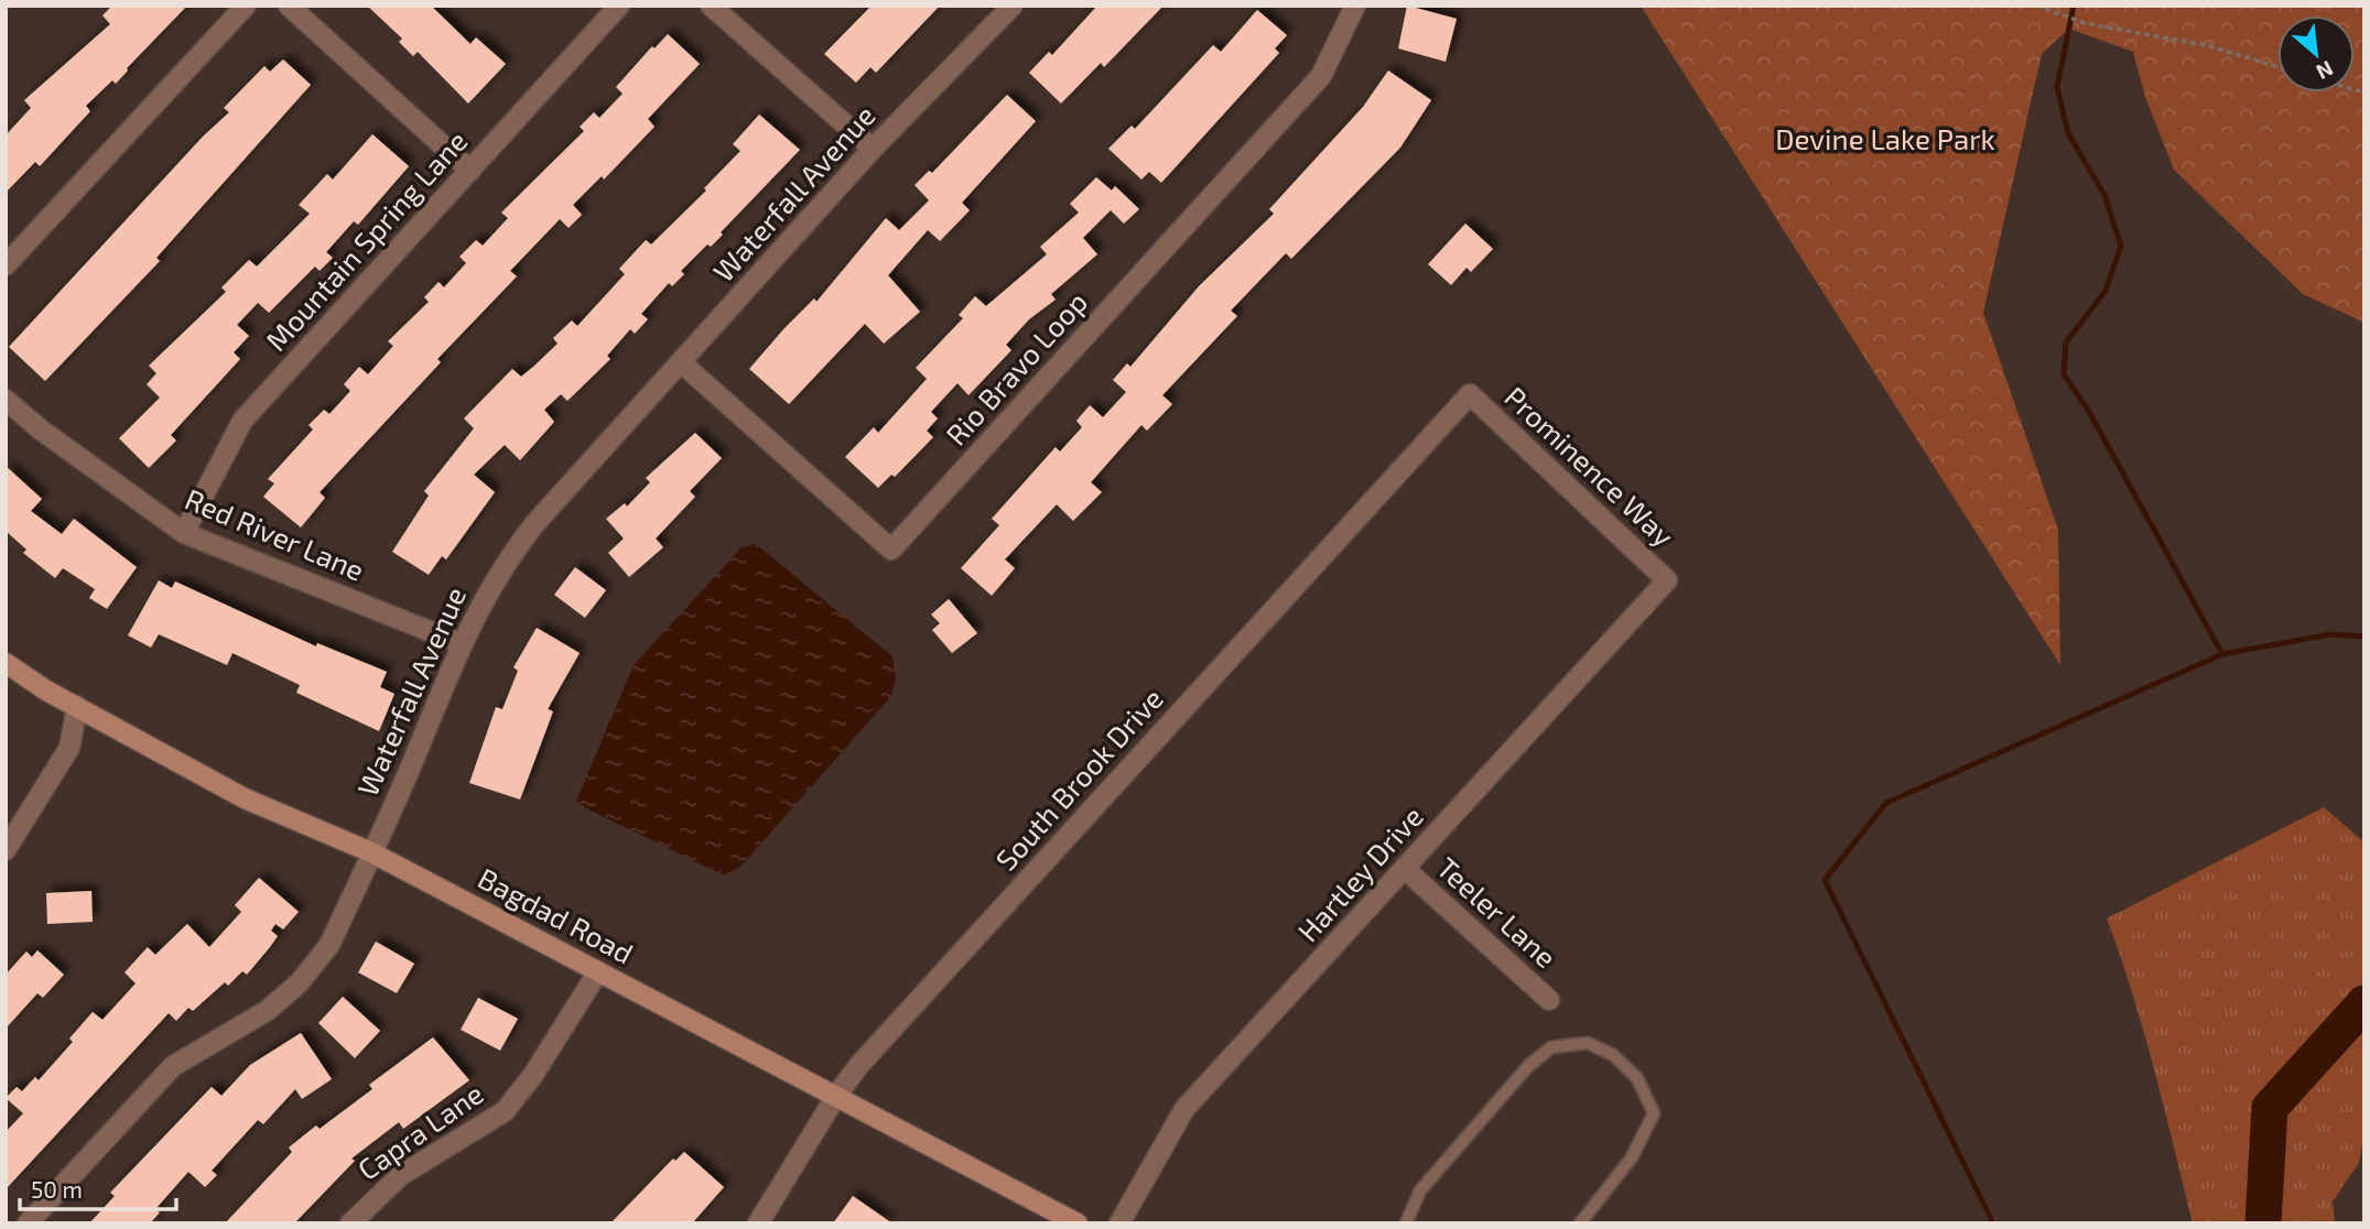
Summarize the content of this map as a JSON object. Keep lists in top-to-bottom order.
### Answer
{
  "streets": {
    "street": [
      "Waterfall Avenue",
      "Mountain Spring Lane",
      "Rio Bravo Loop",
      "Prominence Way",
      "Red River Lane",
      "South Brook Drive",
      "Hartley Drive",
      "Teeler Lane",
      "Bagdad Road",
      "Capra Lane"
    ]
  },
  "crossings": [
    ["Waterfall Avenue", "Rio Bravo Loop"],
    ["Waterfall Avenue", "Red River Lane"],
    ["Waterfall Avenue", "Bagdad Road"],
    ["Mountain Spring Lane", "Red River Lane"],
    ["Prominence Way", "South Brook Drive"],
    ["Prominence Way", "Hartley Drive"],
    ["South Brook Drive", "Bagdad Road"],
    ["Hartley Drive", "Teeler Lane"],
    ["Bagdad Road", "Capra Lane"]
  ],
  "parks": ["Devine Lake Park"],
  "scale_bar": "50 m",
  "north": "bottom right"
}
